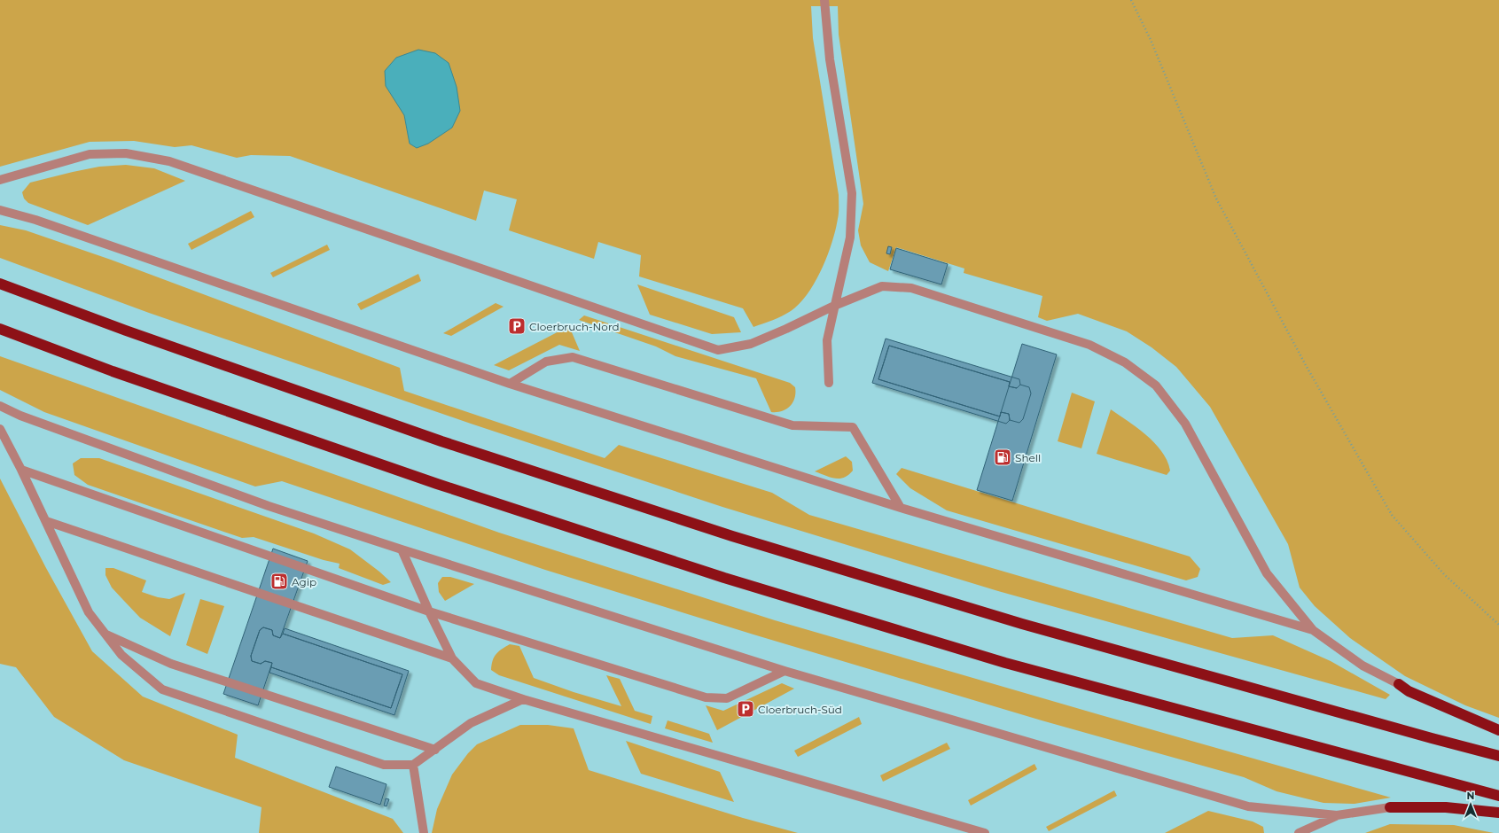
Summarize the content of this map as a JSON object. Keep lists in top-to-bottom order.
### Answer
{
  "places": {
    "parking": ["Cloerbruch-Nord", "Cloerbruch-Süd"],
    "fuel station": ["Shell", "Agip"]
  },
  "north": "top"
}
